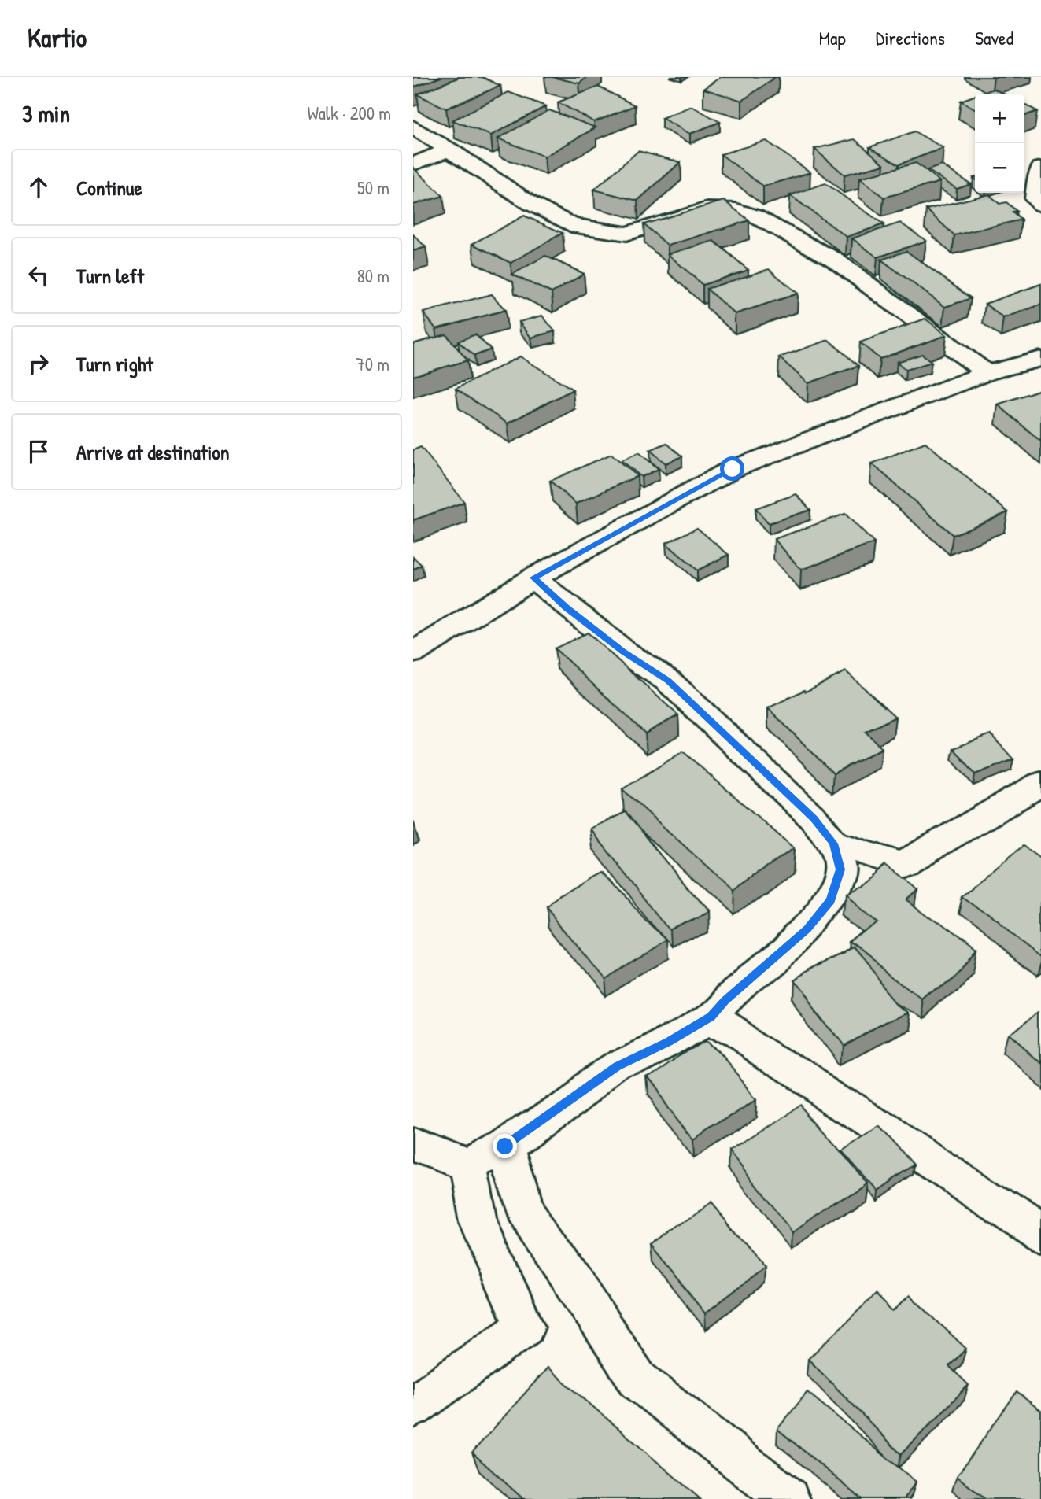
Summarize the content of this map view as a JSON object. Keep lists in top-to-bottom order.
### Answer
{
  "page": {
    "header": "Kartio",
    "nav": ["Map", "Directions", "Saved"],
    "heading": ["3 min", "Walk · 200 m"],
    "map_buttons": ["+", "−"],
    "list": [
      ["Continue", "50 m"],
      ["Turn left", "80 m"],
      ["Turn right", "70 m"],
      "Arrive at destination"
    ]
  }
}
